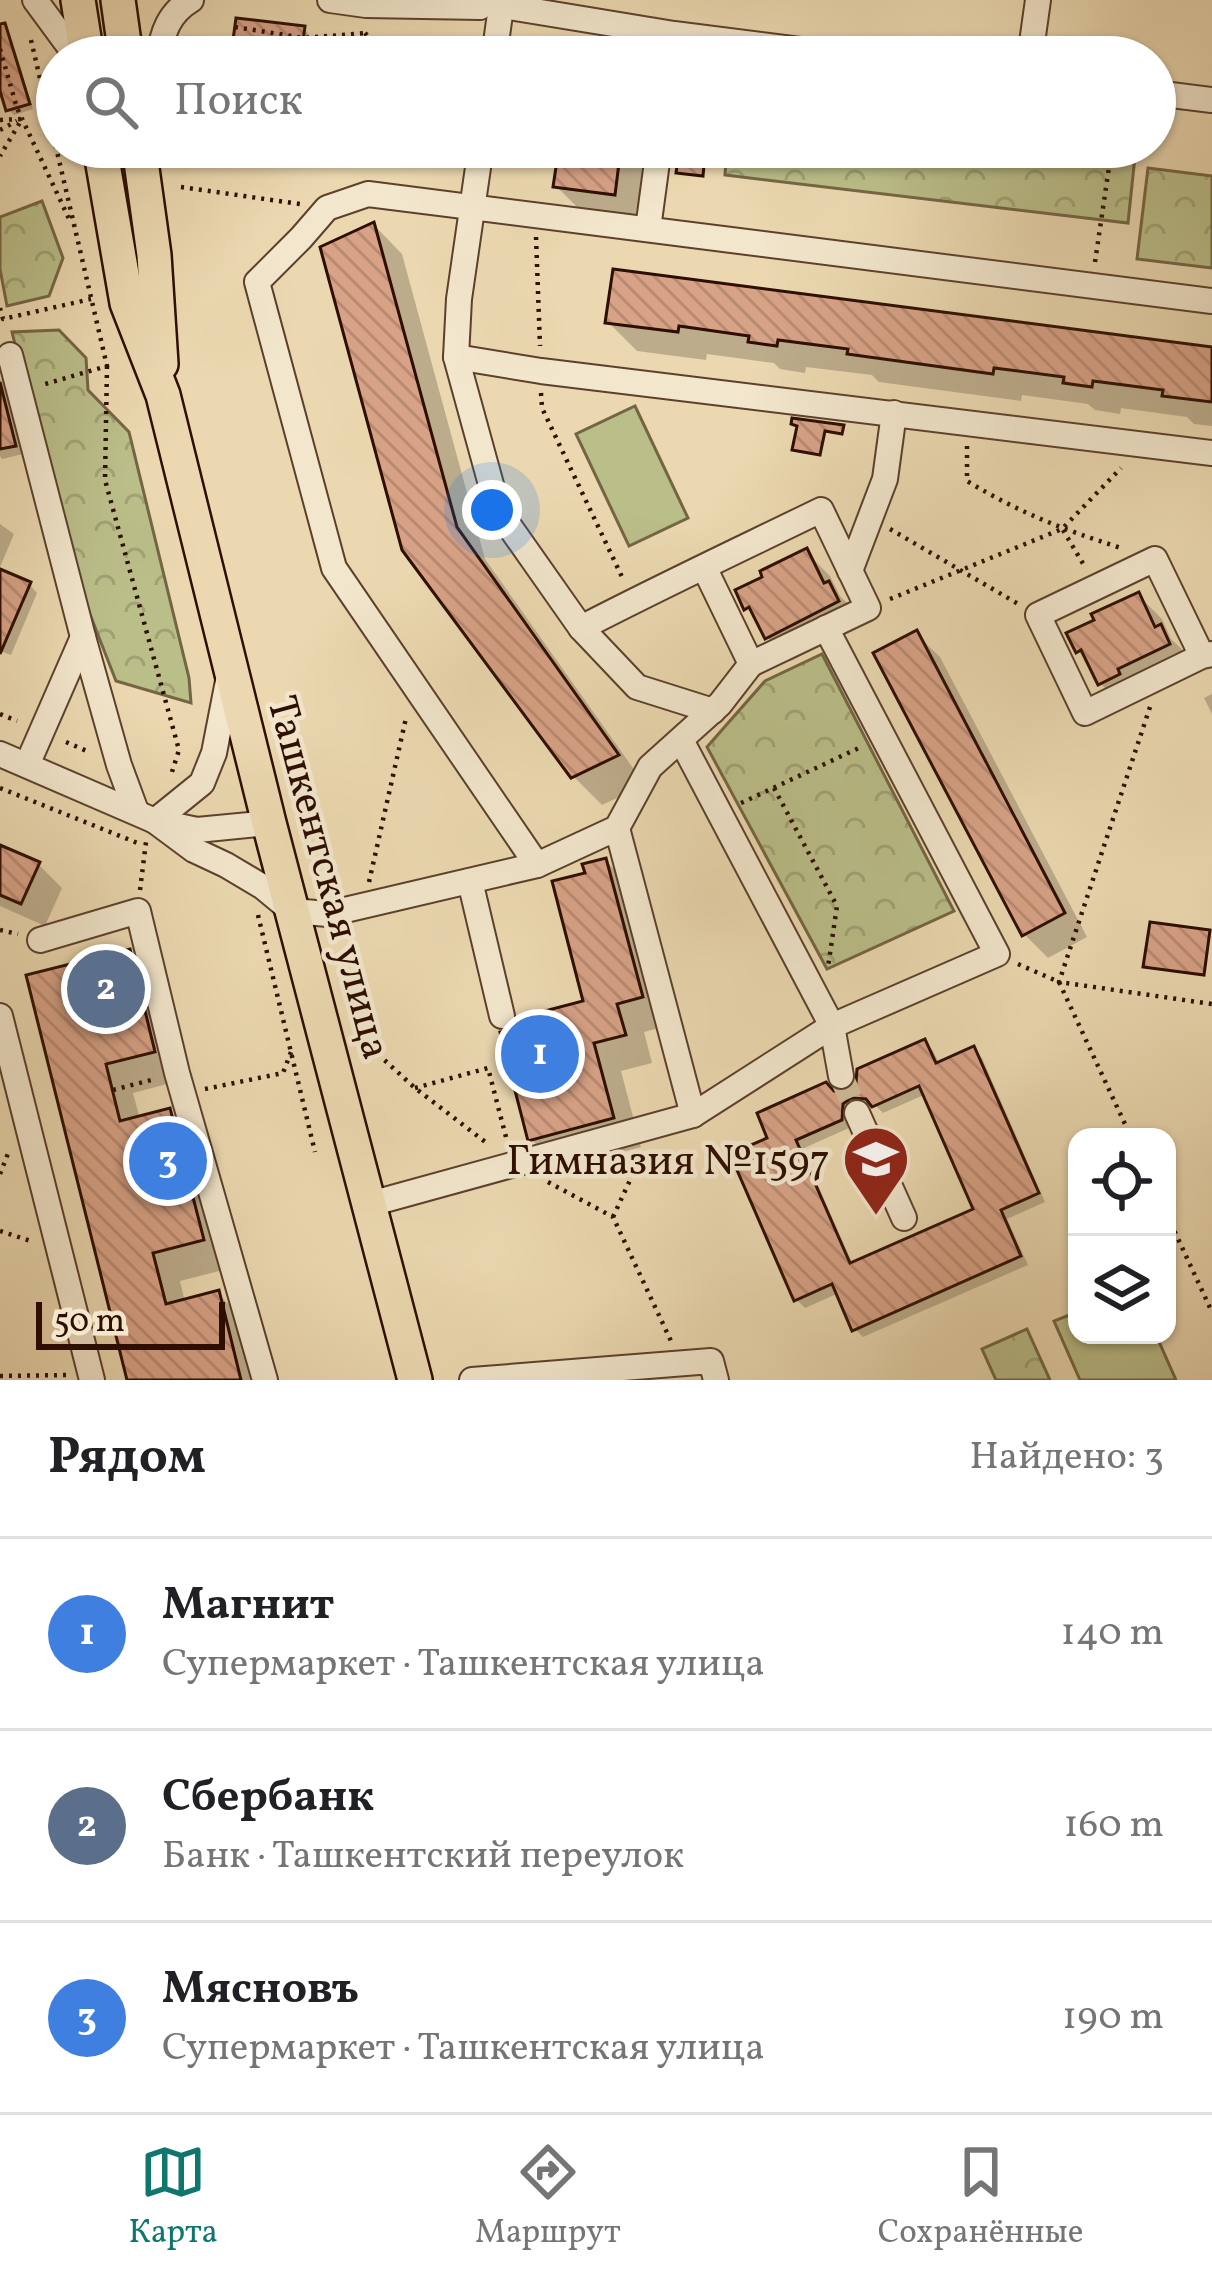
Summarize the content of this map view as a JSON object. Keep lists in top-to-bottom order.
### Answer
{
  "streets": {
    "main road": ["Ташкентская улица"]
  },
  "places": {
    "school or university": ["Гимназия №1597"]
  },
  "scale_bar": "50 m",
  "page": {
    "search": "Поиск",
    "pins": ["2", "1", "3"],
    "scale": "50 m",
    "heading": ["Рядом", "Найдено: 3"],
    "list": [
      {
        "mark": "1",
        "name": "Магнит",
        "note": "Супермаркет · Ташкентская улица",
        "value": "140 m"
      },
      {
        "mark": "2",
        "name": "Сбербанк",
        "note": "Банк · Ташкентский переулок",
        "value": "160 m"
      },
      {
        "mark": "3",
        "name": "Мясновъ",
        "note": "Супермаркет · Ташкентская улица",
        "value": "190 m"
      }
    ],
    "nav": ["Карта", "Маршрут", "Сохранённые"]
  }
}
